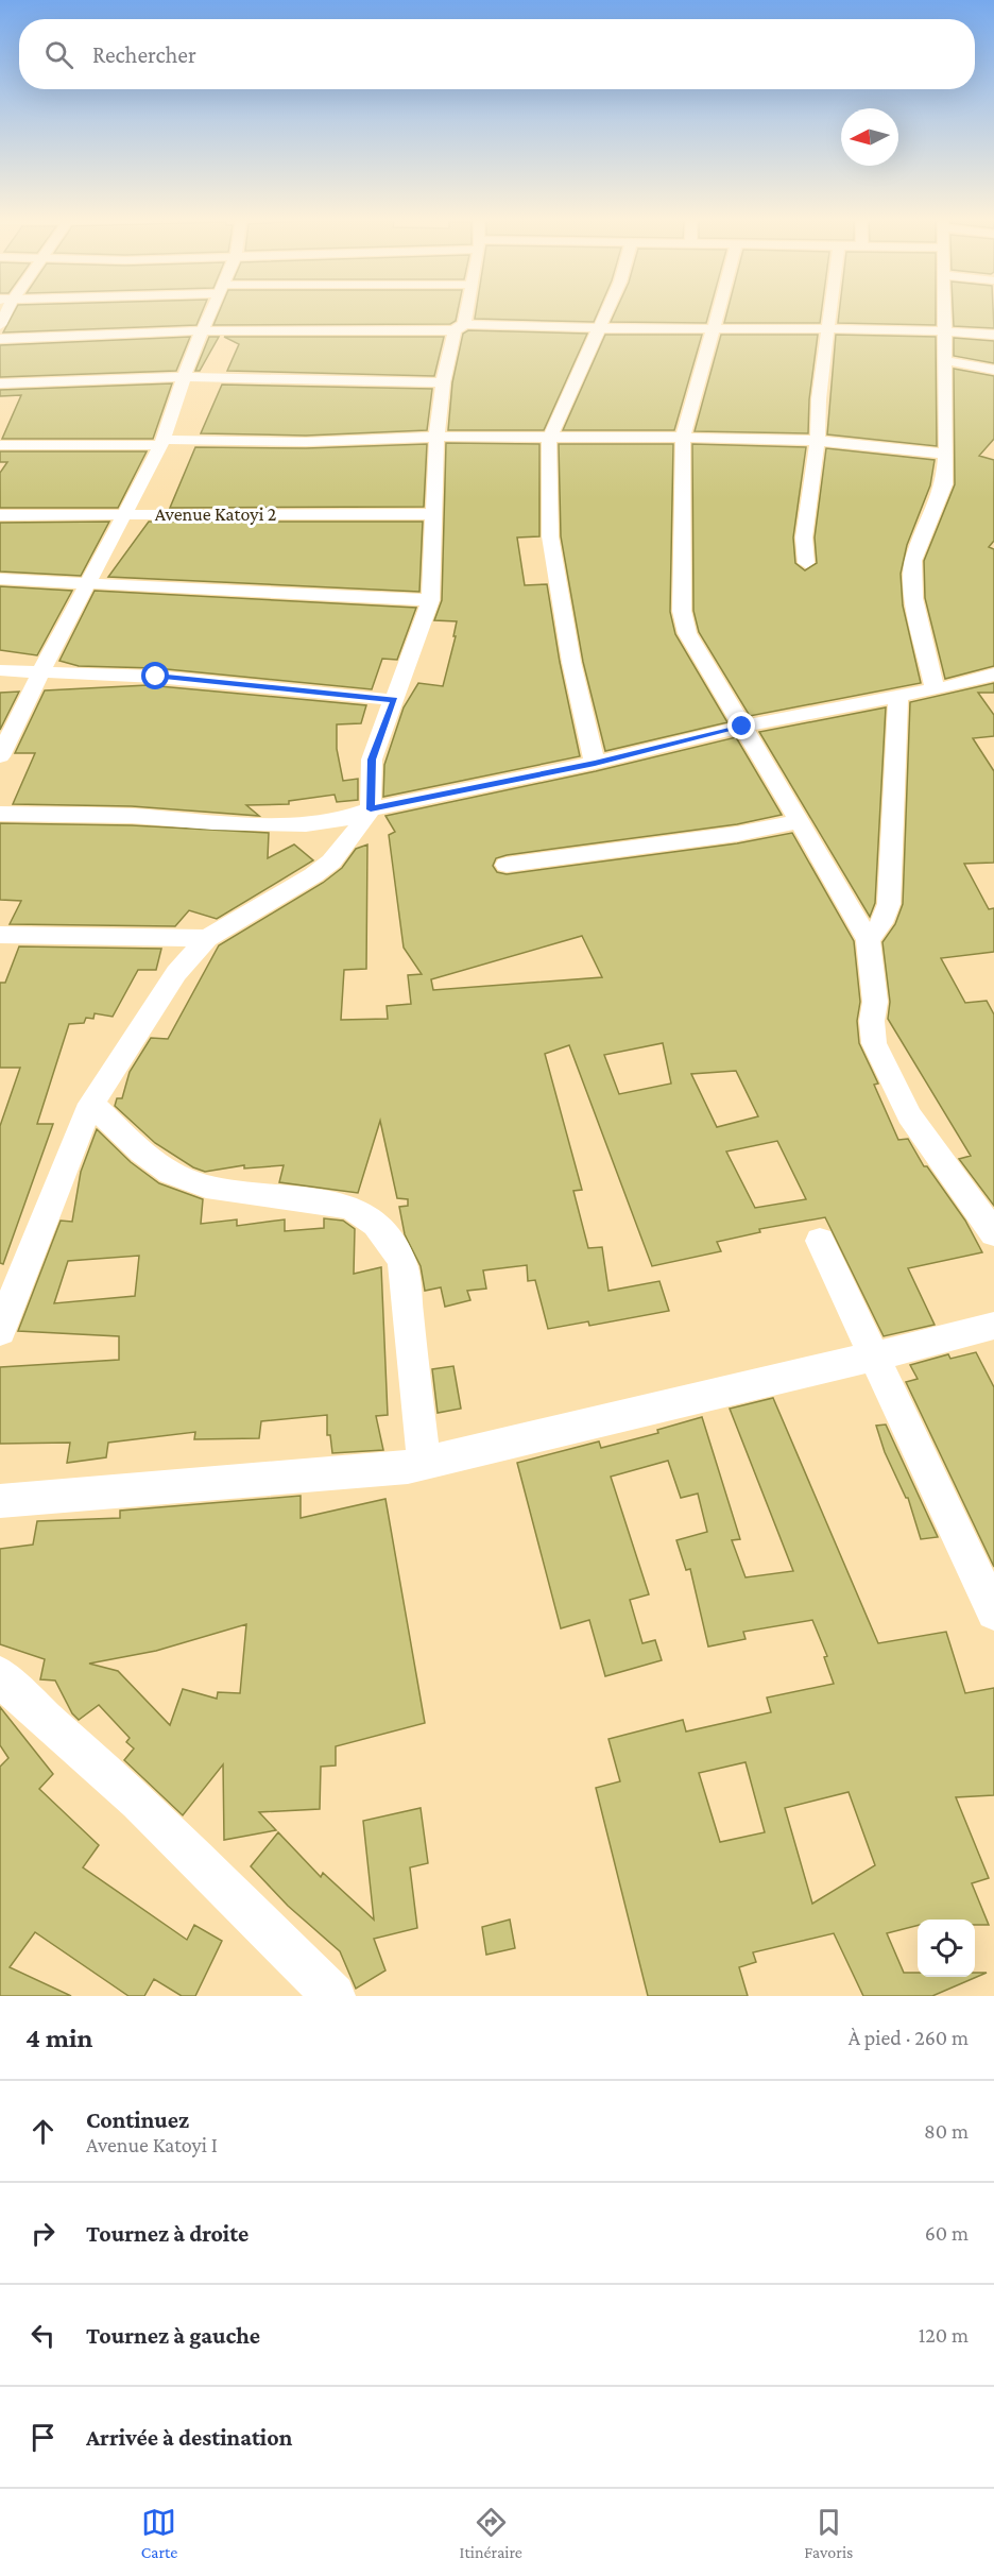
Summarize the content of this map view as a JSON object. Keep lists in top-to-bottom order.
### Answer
{
  "streets": {
    "street": ["Avenue Katoyi 2"]
  },
  "north": "left",
  "page": {
    "search": "Rechercher",
    "heading": ["4 min", "À pied · 260 m"],
    "list": [
      ["Continuez", "Avenue Katoyi I", "80 m"],
      ["Tournez à droite", "60 m"],
      ["Tournez à gauche", "120 m"],
      "Arrivée à destination"
    ],
    "nav": ["Carte", "Itinéraire", "Favoris"]
  }
}
